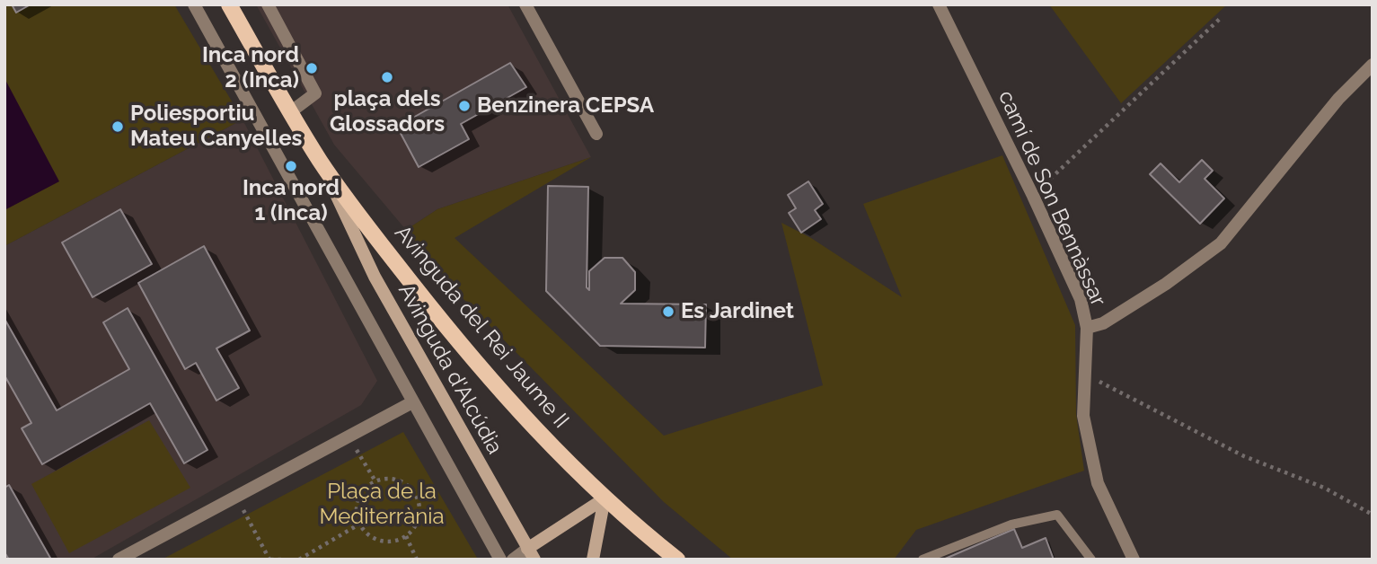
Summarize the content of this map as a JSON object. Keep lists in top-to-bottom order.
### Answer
{
  "streets": {
    "main road": ["Avinguda del Rei Jaume II"],
    "street": ["camí de Son Bennàssar", "Avinguda d'Alcúdia"]
  },
  "crossings": [
    ["Avinguda del Rei Jaume II", "Avinguda d'Alcúdia"]
  ],
  "parks": ["Plaça de la Mediterrània"],
  "places": [
    "Inca nord 2 (Inca)",
    "plaça dels Glossadors",
    "Benzinera CEPSA",
    "Poliesportiu Mateu Canyelles",
    "Inca nord 1 (Inca)",
    "Es Jardinet"
  ]
}
